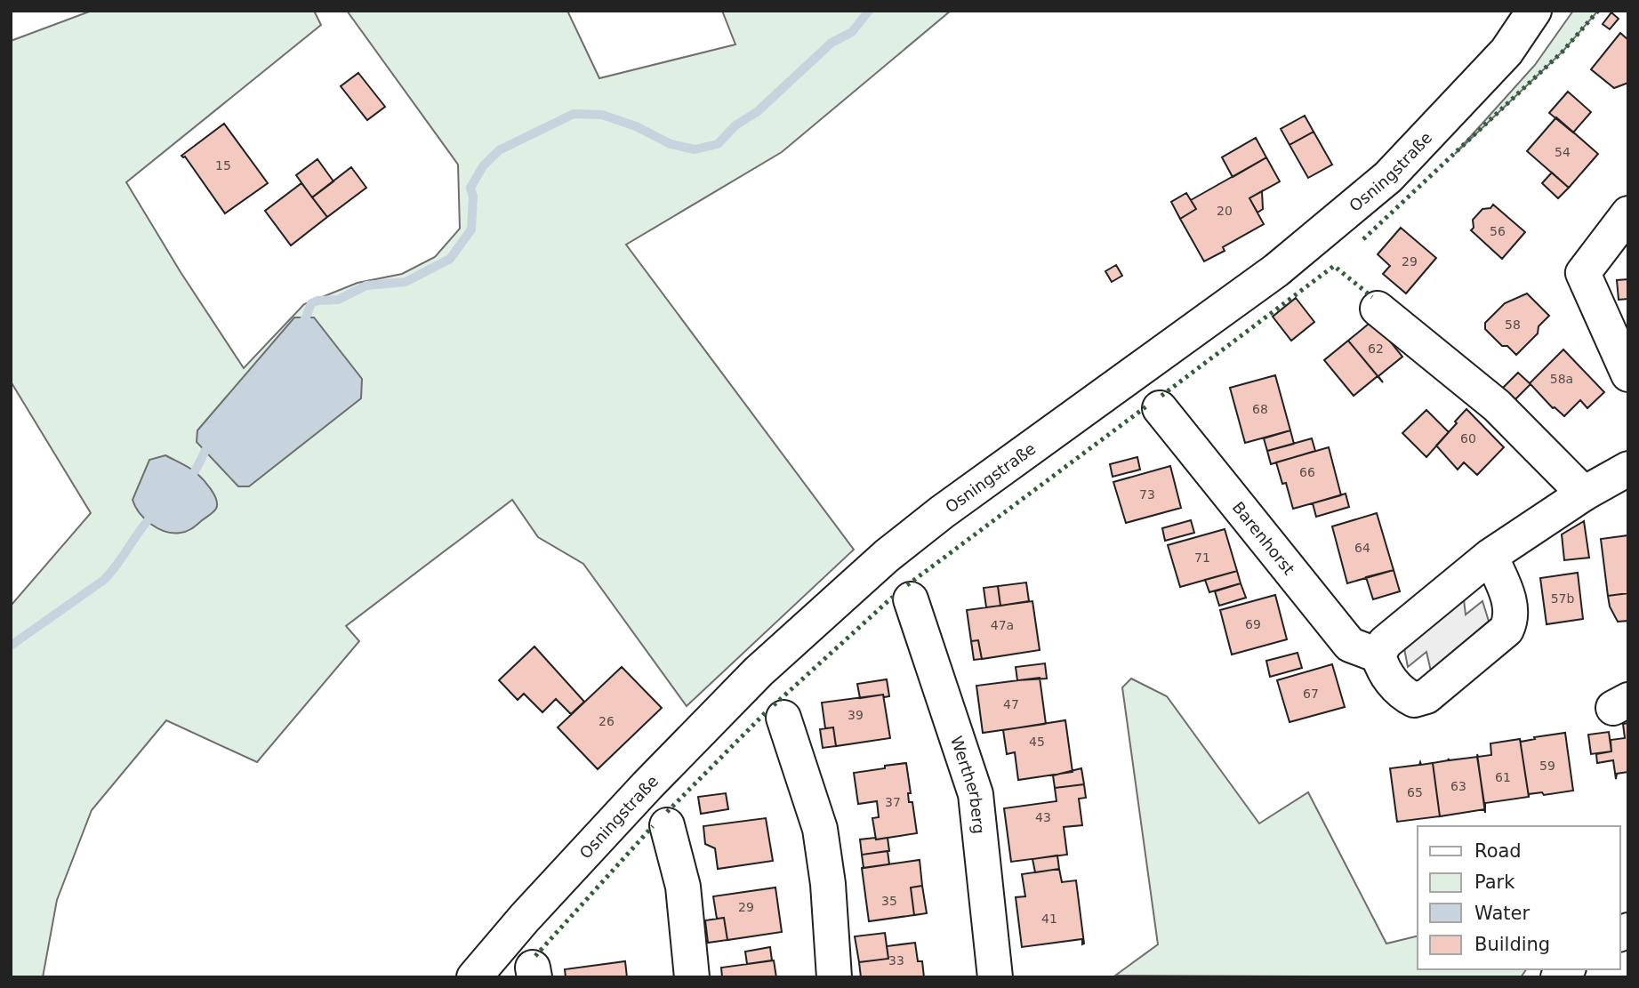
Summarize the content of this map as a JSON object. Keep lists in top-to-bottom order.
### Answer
{
  "streets": {
    "street": ["Osningstraße", "Barenhorst", "Wertherberg"]
  },
  "house_numbers": [
    "54",
    "15",
    "20",
    "56",
    "29",
    "58",
    "62",
    "58a",
    "68",
    "60",
    "66",
    "73",
    "64",
    "71",
    "57b",
    "69",
    "47a",
    "67",
    "47",
    "39",
    "26",
    "45",
    "59",
    "61",
    "63",
    "65",
    "37",
    "43",
    "35",
    "29",
    "41",
    "33"
  ],
  "legend": [
    "Road",
    "Park",
    "Water",
    "Building"
  ]
}
